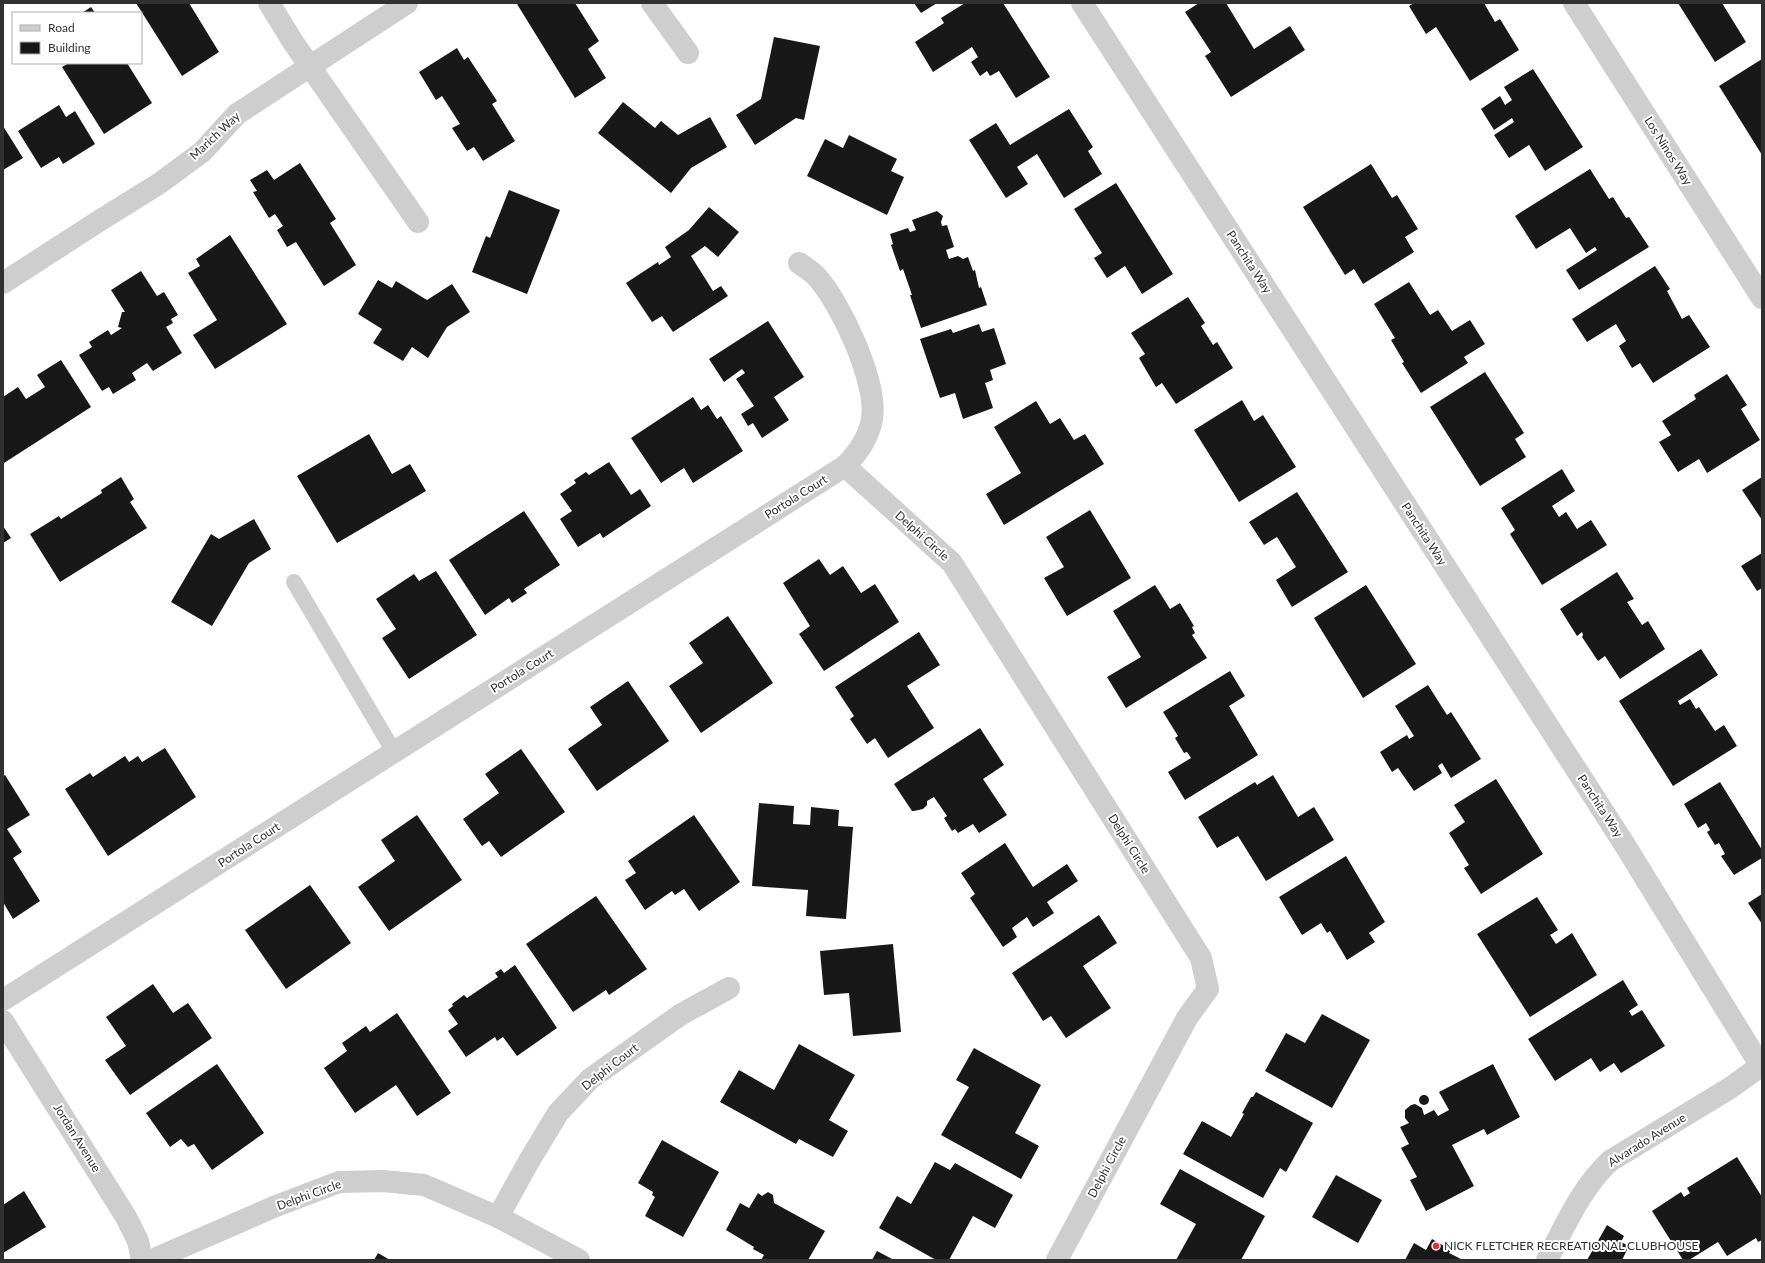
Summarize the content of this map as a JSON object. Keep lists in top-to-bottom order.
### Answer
{
  "streets": {
    "street": [
      "Marich Way",
      "Los Ninos Way",
      "Panchita Way",
      "Portola Court",
      "Delphi Circle",
      "Delphi Court",
      "Jordan Avenue",
      "Alvarado Avenue"
    ]
  },
  "crossings": [
    ["Panchita Way", "Alvarado Avenue"],
    ["Portola Court", "Delphi Circle"],
    ["Delphi Circle", "Delphi Court"]
  ],
  "places": ["NICK FLETCHER RECREATIONAL CLUBHOUSE"],
  "legend": ["Road", "Building"]
}
